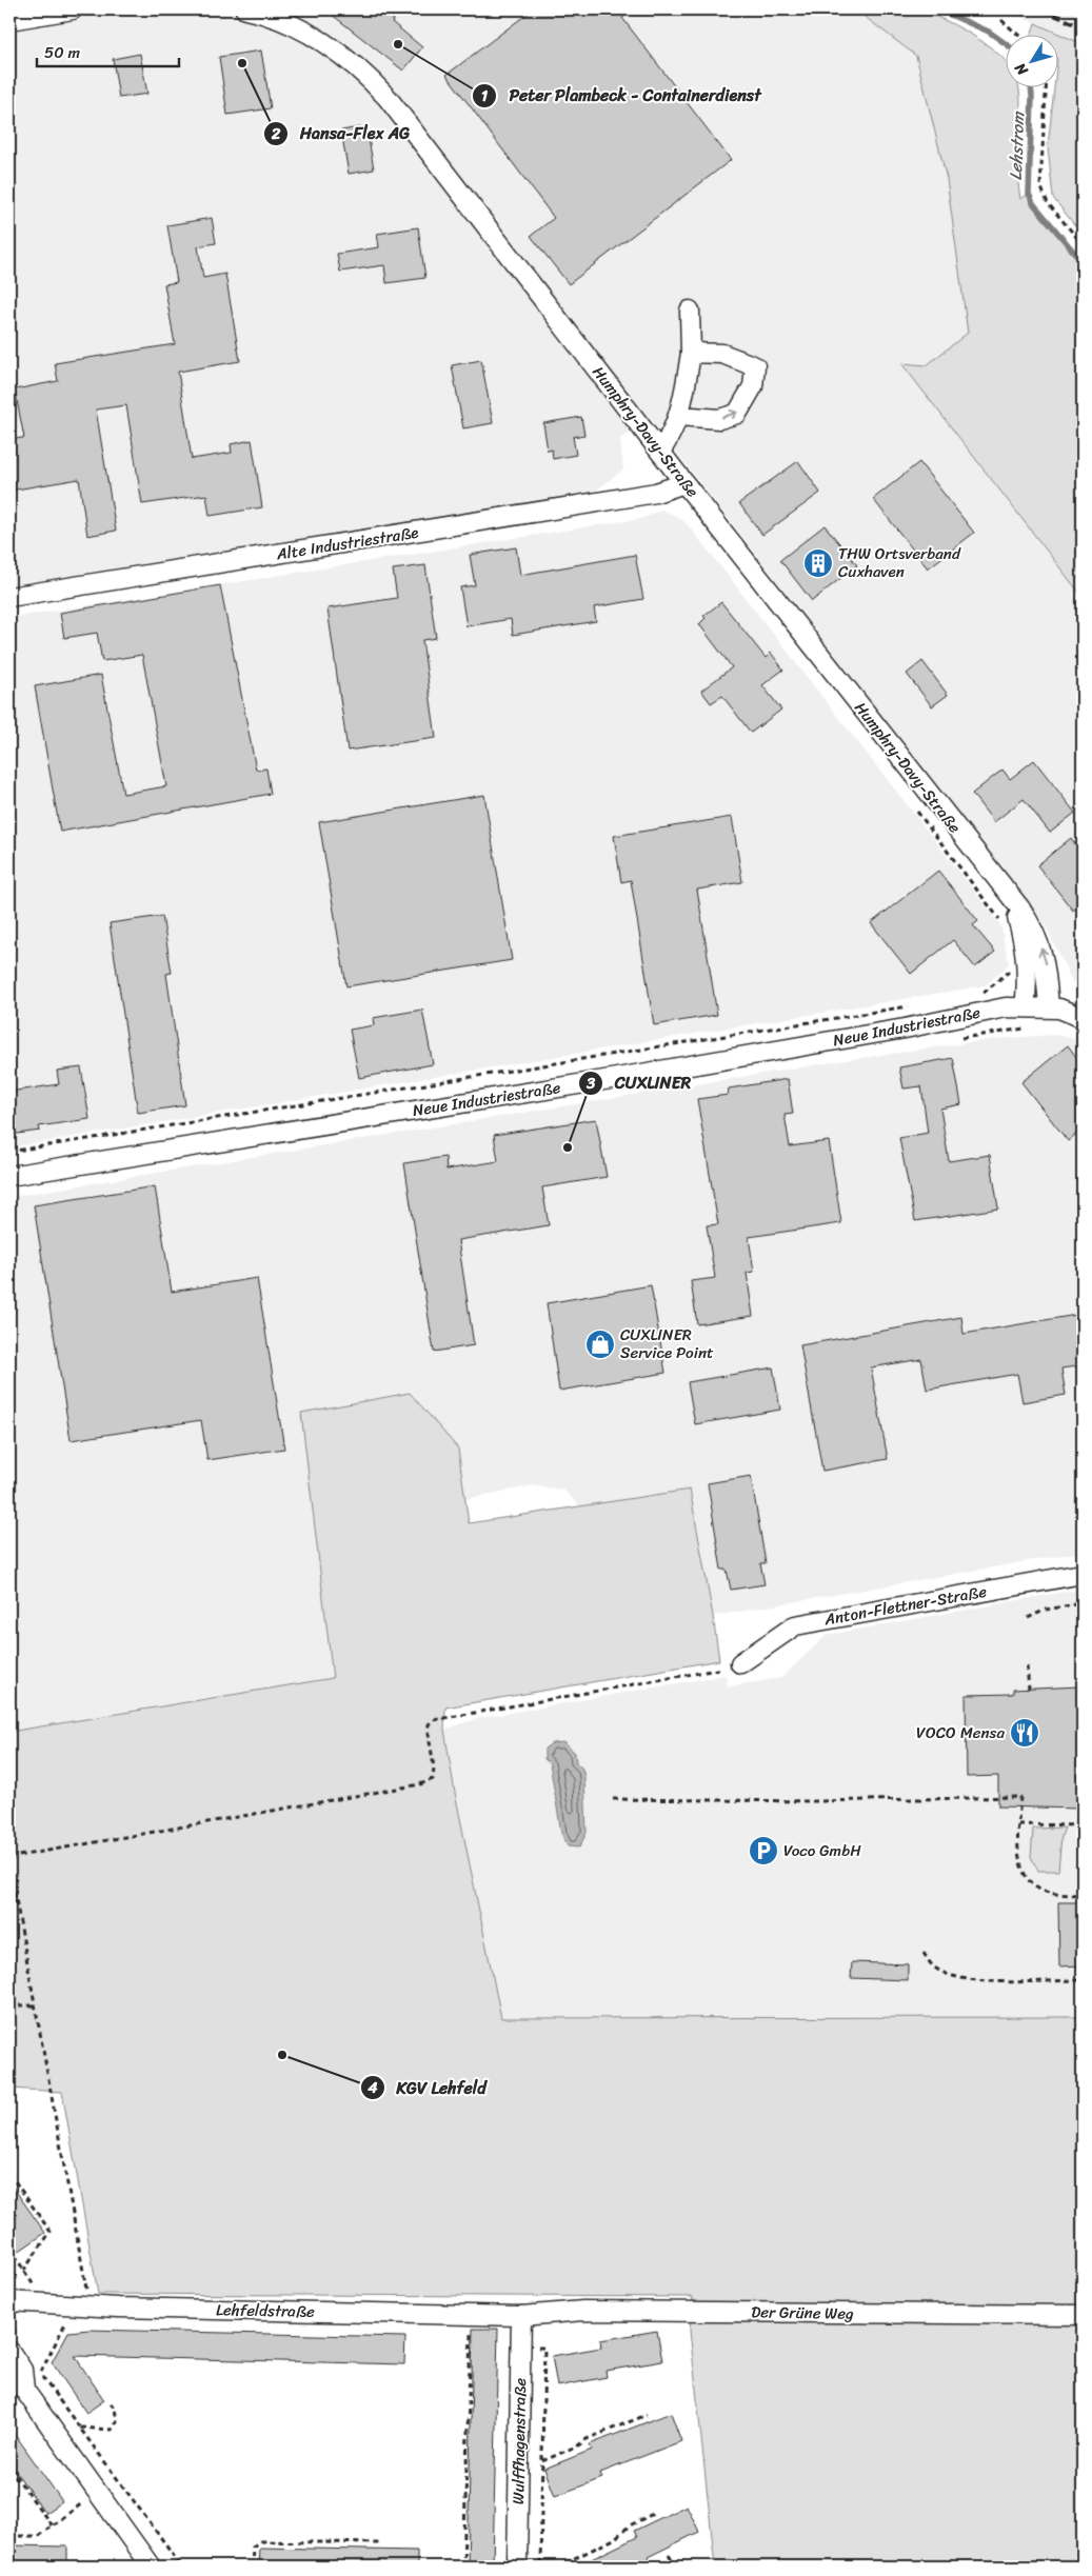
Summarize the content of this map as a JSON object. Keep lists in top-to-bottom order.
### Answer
{
  "streets": {
    "street": [
      "Humphry-Davy-Straße",
      "Alte Industriestraße",
      "Neue Industriestraße",
      "Anton-Flettner-Straße",
      "Lehfeldstraße",
      "Der Grüne Weg",
      "Wulffhagenstraße"
    ]
  },
  "crossings": [
    ["Humphry-Davy-Straße", "Alte Industriestraße"],
    ["Humphry-Davy-Straße", "Neue Industriestraße"],
    ["Lehfeldstraße", "Der Grüne Weg"],
    ["Lehfeldstraße", "Wulffhagenstraße"],
    ["Der Grüne Weg", "Wulffhagenstraße"]
  ],
  "water": ["Lehstrom"],
  "places": {
    "other": [
      "Peter Plambeck - Containerdienst",
      "Hansa-Flex AG",
      "CUXLINER",
      "KGV Lehfeld"
    ],
    "building": ["THW Ortsverband Cuxhaven"],
    "shop": ["CUXLINER Service Point"],
    "restaurant": ["VOCO Mensa"],
    "parking": ["Voco GmbH"]
  },
  "scale_bar": "50 m",
  "north": "bottom left"
}
